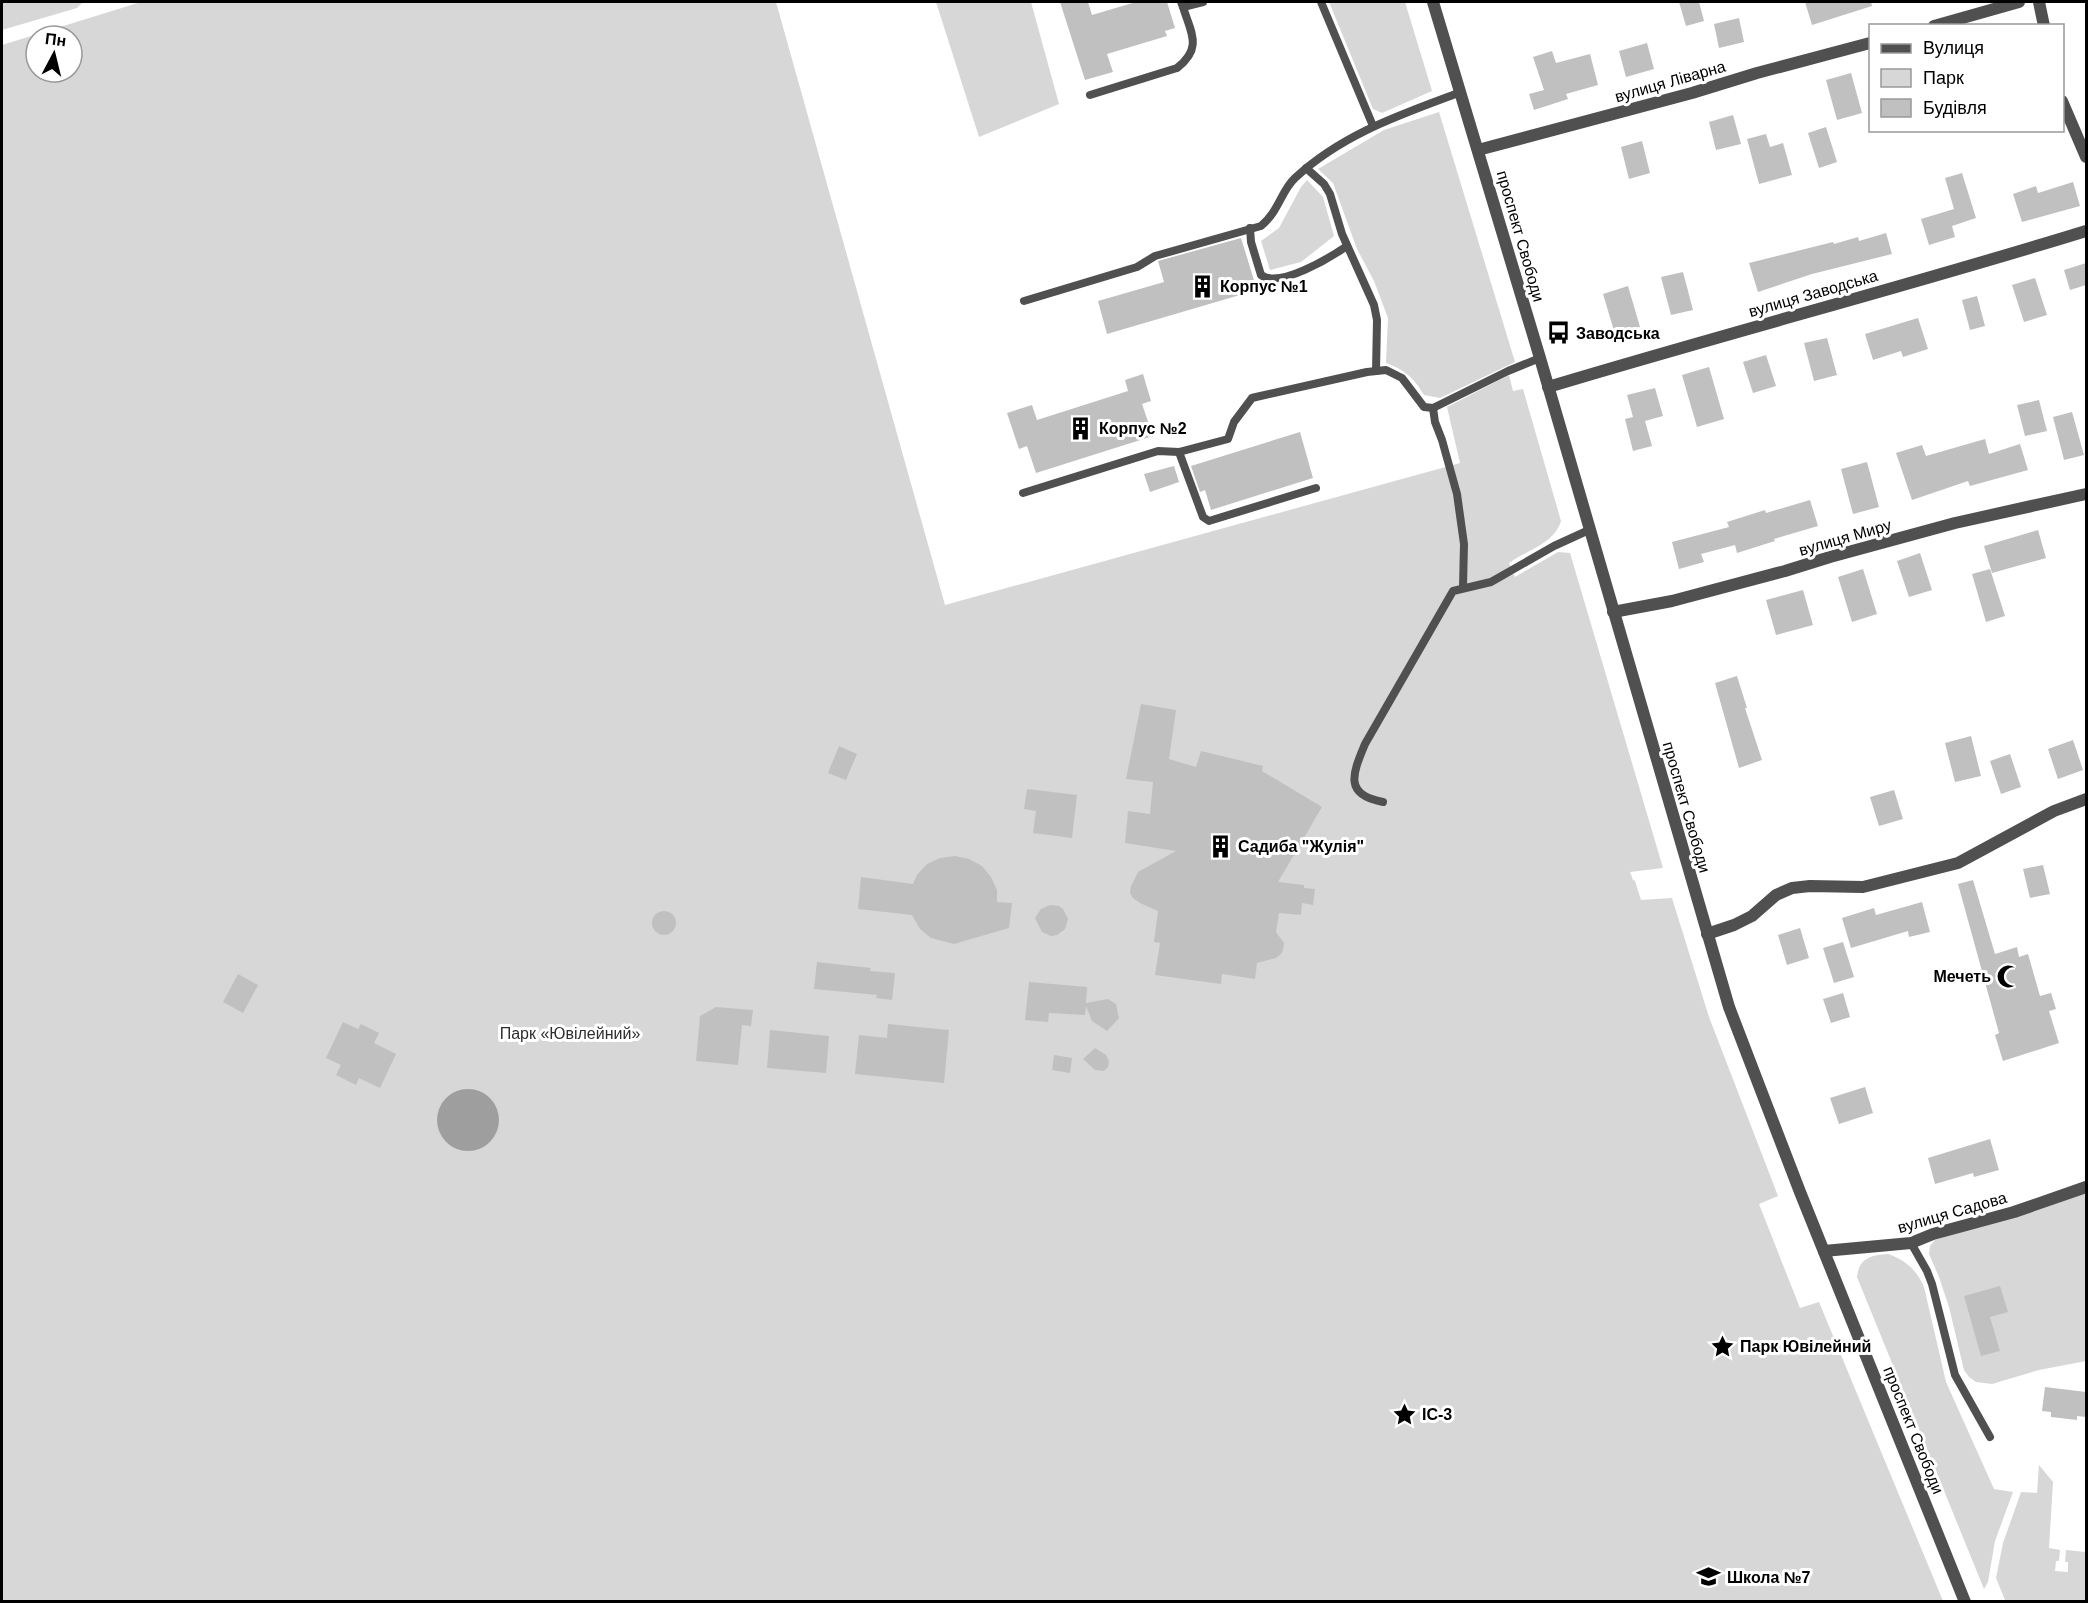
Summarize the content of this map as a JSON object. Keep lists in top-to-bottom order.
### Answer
{
  "streets": {
    "street": [
      "вулиця Ліварна",
      "проспект Свободи",
      "вулиця Заводська",
      "вулиця Миру",
      "вулиця Садова"
    ]
  },
  "crossings": [
    ["вулиця Ліварна", "проспект Свободи"],
    ["проспект Свободи", "вулиця Заводська"],
    ["проспект Свободи", "вулиця Миру"],
    ["проспект Свободи", "вулиця Садова"]
  ],
  "parks": ["Парк «Ювілейний»"],
  "places": {
    "building": ["Корпус №1", "Корпус №2", "Садиба \"Жулія\""],
    "bus stop": ["Заводська"],
    "mosque": ["Мечеть"],
    "place": ["Парк Ювілейний", "ІС-3"],
    "school or university": ["Школа №7"]
  },
  "legend": ["Вулиця", "Парк", "Будівля"],
  "north": "top"
}
